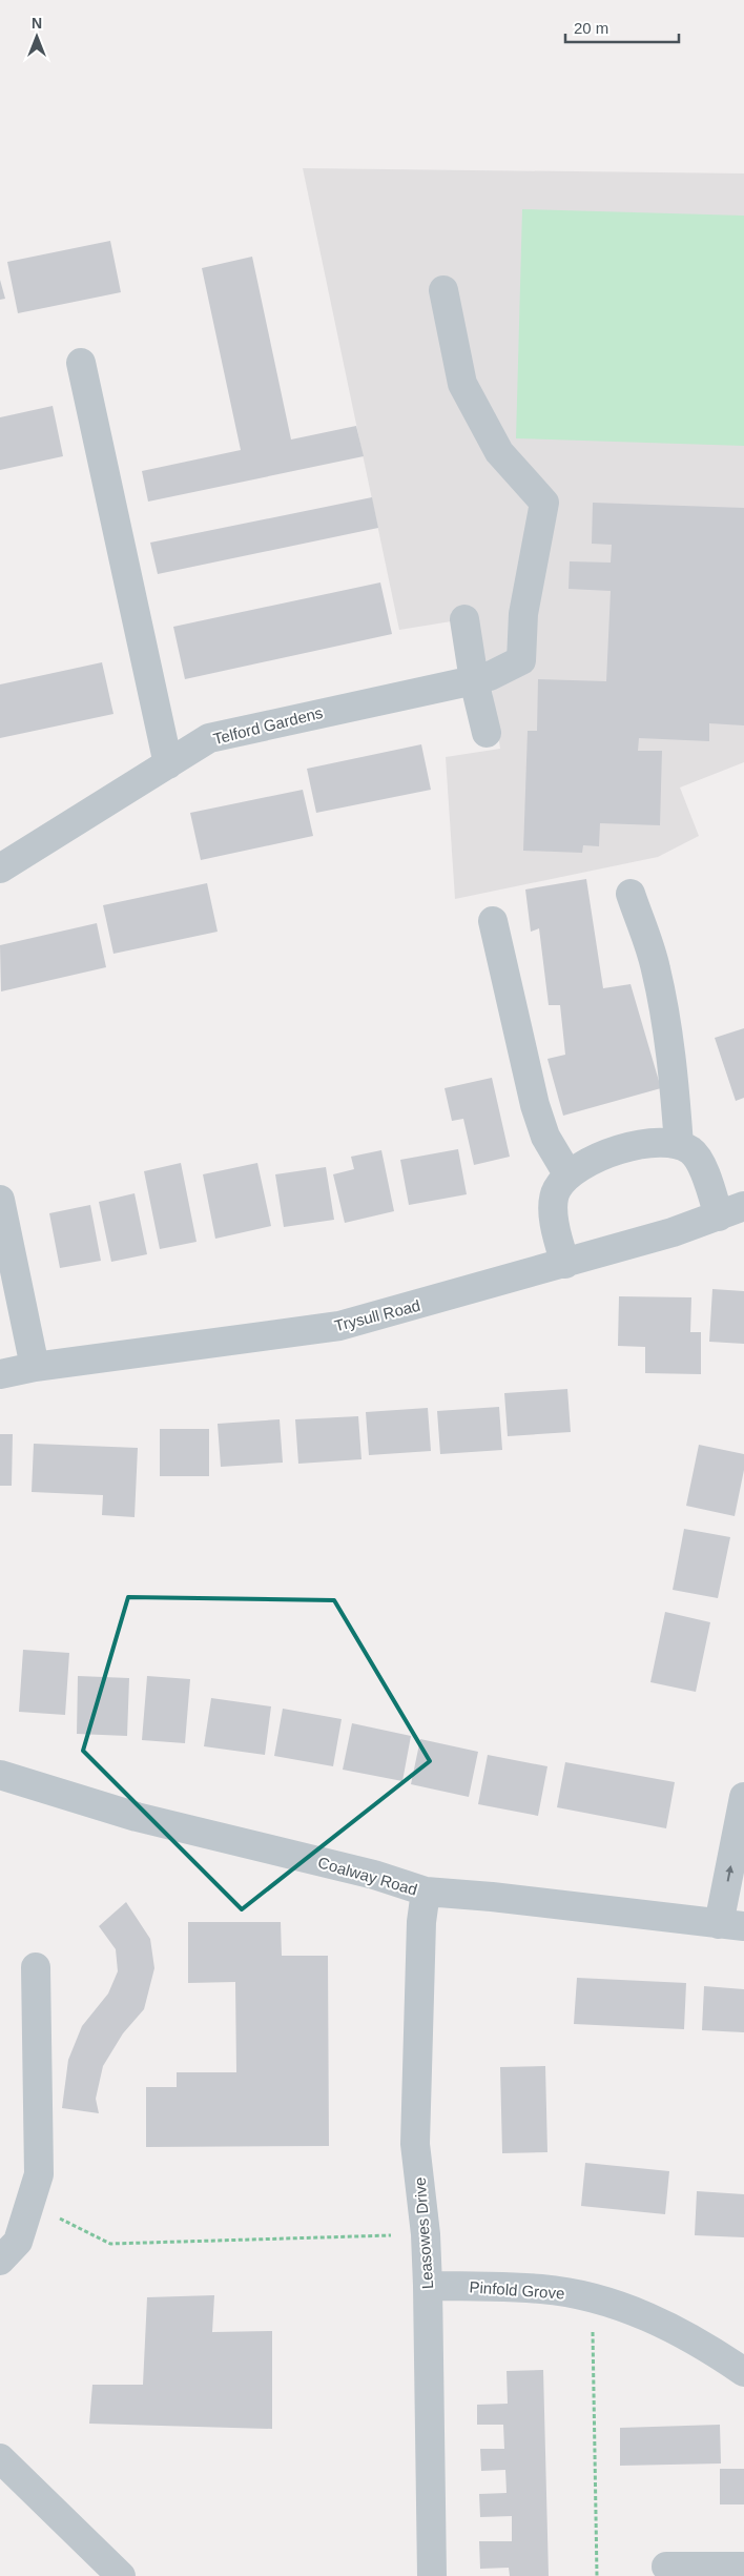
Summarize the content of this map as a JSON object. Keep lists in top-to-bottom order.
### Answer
{
  "streets": {
    "street": [
      "Telford Gardens",
      "Trysull Road",
      "Coalway Road",
      "Leasowes Drive",
      "Pinfold Grove"
    ]
  },
  "crossings": [
    ["Coalway Road", "Leasowes Drive"],
    ["Leasowes Drive", "Pinfold Grove"]
  ],
  "scale_bar": "20 m",
  "north": "top"
}
